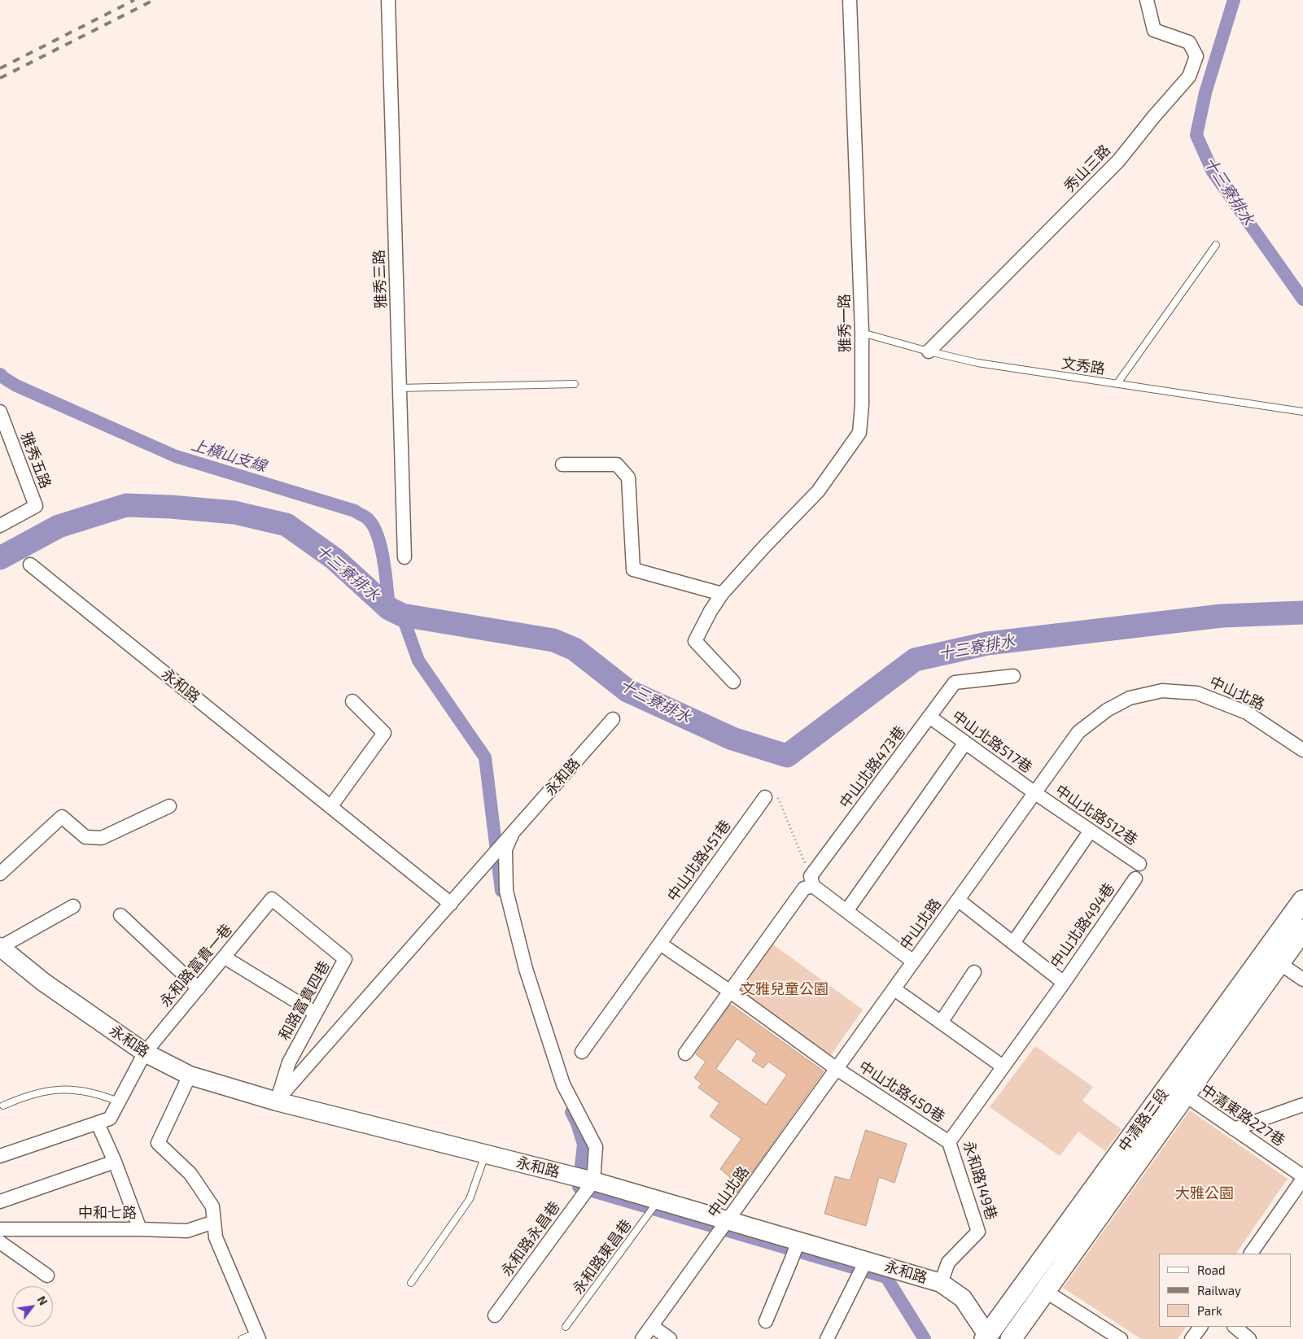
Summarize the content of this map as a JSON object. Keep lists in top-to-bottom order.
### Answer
{
  "streets": {
    "main road": ["永和路", "中清路三段"],
    "street": [
      "秀山三路",
      "雅秀三路",
      "雅秀一路",
      "雅秀五路",
      "中山北路",
      "中山北路517巷",
      "中山北路473巷",
      "中山北路512巷",
      "中山北路451巷",
      "中山北路494巷",
      "永和路富貴一巷",
      "和路富貴四巷",
      "中山北路450巷",
      "中清東路227巷",
      "永和路149巷",
      "中和七路",
      "永和路永昌巷"
    ],
    "lane": ["文秀路", "永和路東昌巷"]
  },
  "crossings": [
    ["秀山三路", "文秀路"],
    ["雅秀一路", "文秀路"],
    ["永和路", "中山北路"],
    ["永和路", "永和路富貴一巷"],
    ["永和路", "和路富貴四巷"],
    ["永和路", "中清路三段"],
    ["永和路", "永和路149巷"],
    ["永和路", "永和路永昌巷"],
    ["永和路", "永和路東昌巷"],
    ["中山北路", "中山北路517巷"],
    ["中山北路", "中山北路512巷"],
    ["中山北路", "中山北路494巷"],
    ["中山北路", "中山北路450巷"],
    ["中山北路517巷", "中山北路473巷"],
    ["中山北路517巷", "中山北路512巷"],
    ["中山北路494巷", "永和路149巷"],
    ["永和路富貴一巷", "和路富貴四巷"],
    ["中山北路450巷", "永和路149巷"],
    ["中清東路227巷", "中清路三段"]
  ],
  "water": ["十三寮排水", "上橫山支線"],
  "parks": ["文雅兒童公園", "大雅公園"],
  "legend": ["Road", "Railway", "Park"],
  "north": "top right"
}
